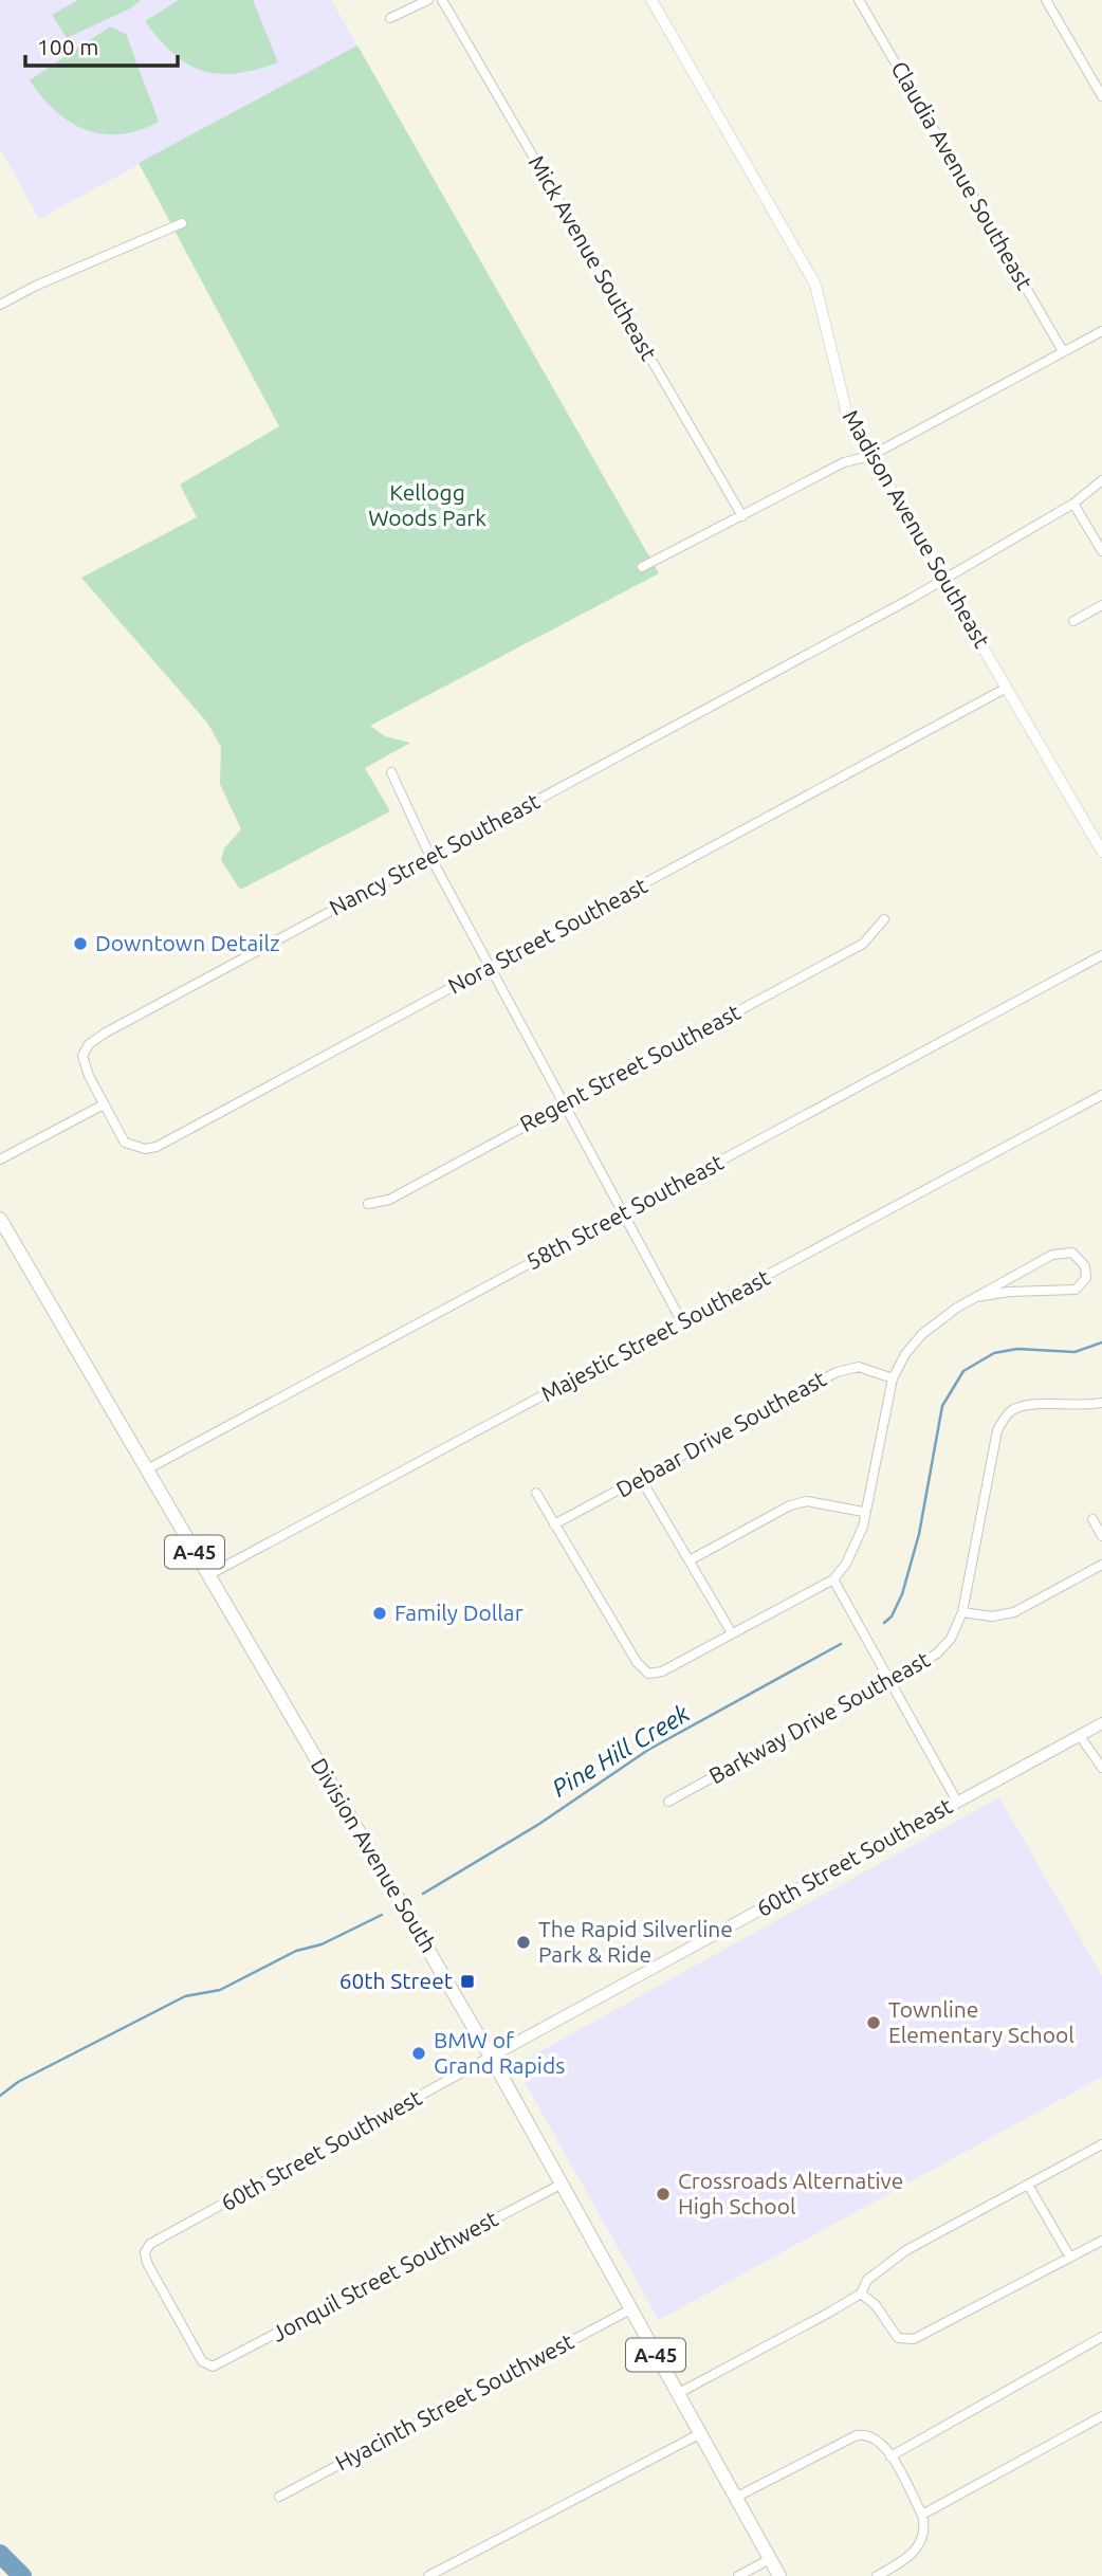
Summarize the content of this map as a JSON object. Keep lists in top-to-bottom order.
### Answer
{
  "streets": {
    "main road": ["A-45", "Division Avenue South", "60th Street Southeast"],
    "street": [
      "Claudia Avenue Southeast",
      "Mick Avenue Southeast",
      "Madison Avenue Southeast",
      "Nancy Street Southeast",
      "Nora Street Southeast",
      "Regent Street Southeast",
      "58th Street Southeast",
      "Majestic Street Southeast",
      "Debaar Drive Southeast",
      "Barkway Drive Southeast",
      "60th Street Southwest",
      "Jonquil Street Southwest",
      "Hyacinth Street Southwest"
    ]
  },
  "crossings": [
    ["Madison Avenue Southeast", "Nancy Street Southeast"],
    ["Madison Avenue Southeast", "Nora Street Southeast"],
    ["Nancy Street Southeast", "Nora Street Southeast"],
    ["58th Street Southeast", "Division Avenue South"],
    ["Majestic Street Southeast", "Division Avenue South"],
    ["Division Avenue South", "60th Street Southeast"],
    ["Division Avenue South", "60th Street Southwest"],
    ["Division Avenue South", "Jonquil Street Southwest"],
    ["Division Avenue South", "Hyacinth Street Southwest"],
    ["60th Street Southeast", "60th Street Southwest"],
    ["60th Street Southwest", "Jonquil Street Southwest"]
  ],
  "water": ["Pine Hill Creek"],
  "parks": ["Kellogg Woods Park"],
  "places": {
    "other": [
      "Downtown Detailz",
      "Family Dollar",
      "The Rapid Silverline Park & Ride",
      "Townline Elementary School",
      "BMW of Grand Rapids",
      "Crossroads Alternative High School"
    ],
    "transit": ["60th Street"]
  },
  "scale_bar": "100 m"
}
